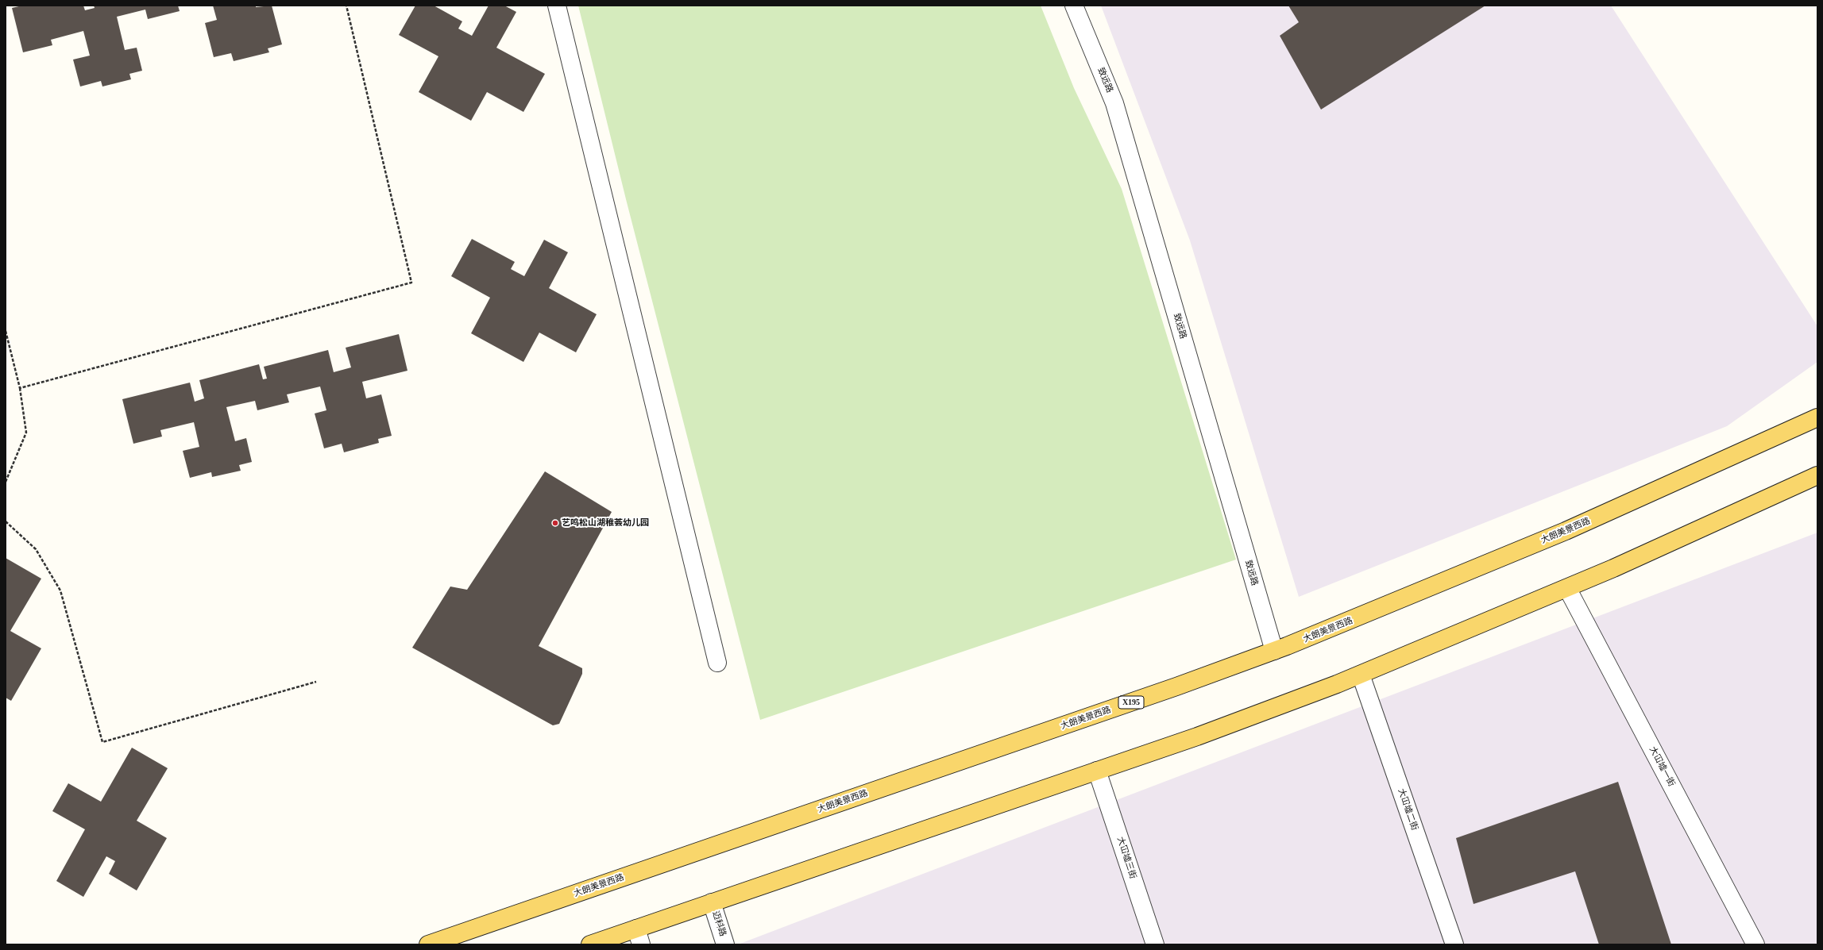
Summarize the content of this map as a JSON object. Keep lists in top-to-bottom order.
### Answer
{
  "streets": {
    "main road": ["大朗美景西路", "X195"],
    "street": [
      "致远路",
      "大冚墟一街",
      "大冚墟二街",
      "大冚墟三街",
      "迈科路"
    ]
  },
  "crossings": [
    ["致远路", "大朗美景西路"]
  ],
  "places": ["艺鸣松山湖稚荟幼儿园"]
}
